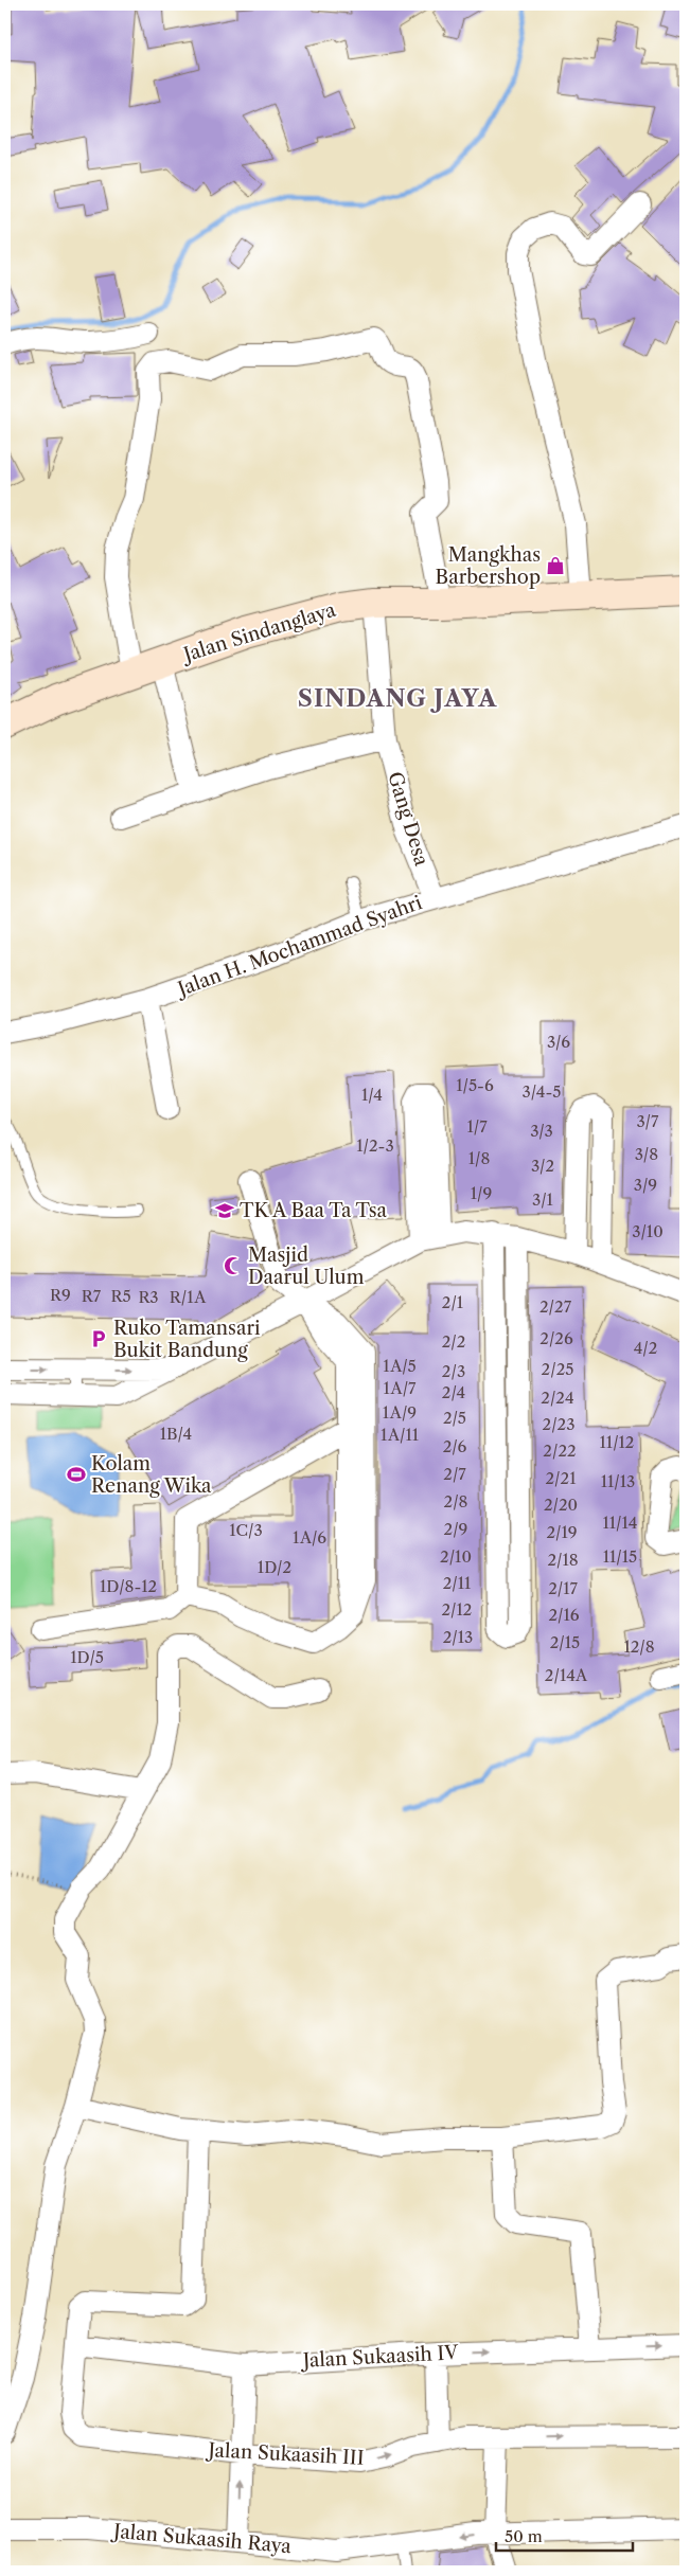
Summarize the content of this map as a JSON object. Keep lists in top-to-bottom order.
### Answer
{
  "streets": {
    "street": [
      "Jalan Sindanglaya",
      "Gang Desa",
      "Jalan H. Mochammad Syahri",
      "Jalan Sukaasih IV",
      "Jalan Sukaasih III",
      "Jalan Sukaasih Raya"
    ]
  },
  "crossings": [
    ["Jalan Sindanglaya", "Gang Desa"],
    ["Gang Desa", "Jalan H. Mochammad Syahri"],
    ["Jalan Sukaasih IV", "Jalan Sukaasih III"]
  ],
  "one_way": ["Jalan Sukaasih IV", "Jalan Sukaasih III"],
  "districts": ["SINDANG JAYA"],
  "places": {
    "shop": ["Mangkhas Barbershop"],
    "school or university": ["TK A Baa Ta Tsa"],
    "mosque": ["Masjid Daarul Ulum"],
    "parking": ["Ruko Tamansari Bukit Bandung"],
    "sports": ["Kolam Renang Wika"]
  },
  "house_numbers": [
    "3/6",
    "1/5-6",
    "3/4-5",
    "1/4",
    "3/7",
    "1/7",
    "3/3",
    "1/2-3",
    "3/8",
    "1/8",
    "3/2",
    "3/9",
    "1/9",
    "3/1",
    "3/10",
    "R9",
    "R7",
    "R5",
    "R3",
    "R/1A",
    "2/1",
    "2/27",
    "2/26",
    "2/2",
    "4/2",
    "1A/5",
    "2/25",
    "2/3",
    "1A/7",
    "2/4",
    "2/24",
    "1A/9",
    "2/5",
    "2/23",
    "1B/4",
    "1A/11",
    "11/12",
    "2/6",
    "2/22",
    "2/7",
    "2/21",
    "11/13",
    "2/8",
    "2/20",
    "11/14",
    "2/9",
    "1C/3",
    "2/19",
    "1A/6",
    "2/10",
    "11/15",
    "2/18",
    "1D/2",
    "2/11",
    "1D/8-12",
    "2/17",
    "2/12",
    "2/16",
    "2/13",
    "2/15",
    "12/8",
    "1D/5",
    "2/14A"
  ],
  "scale_bar": "50 m"
}
